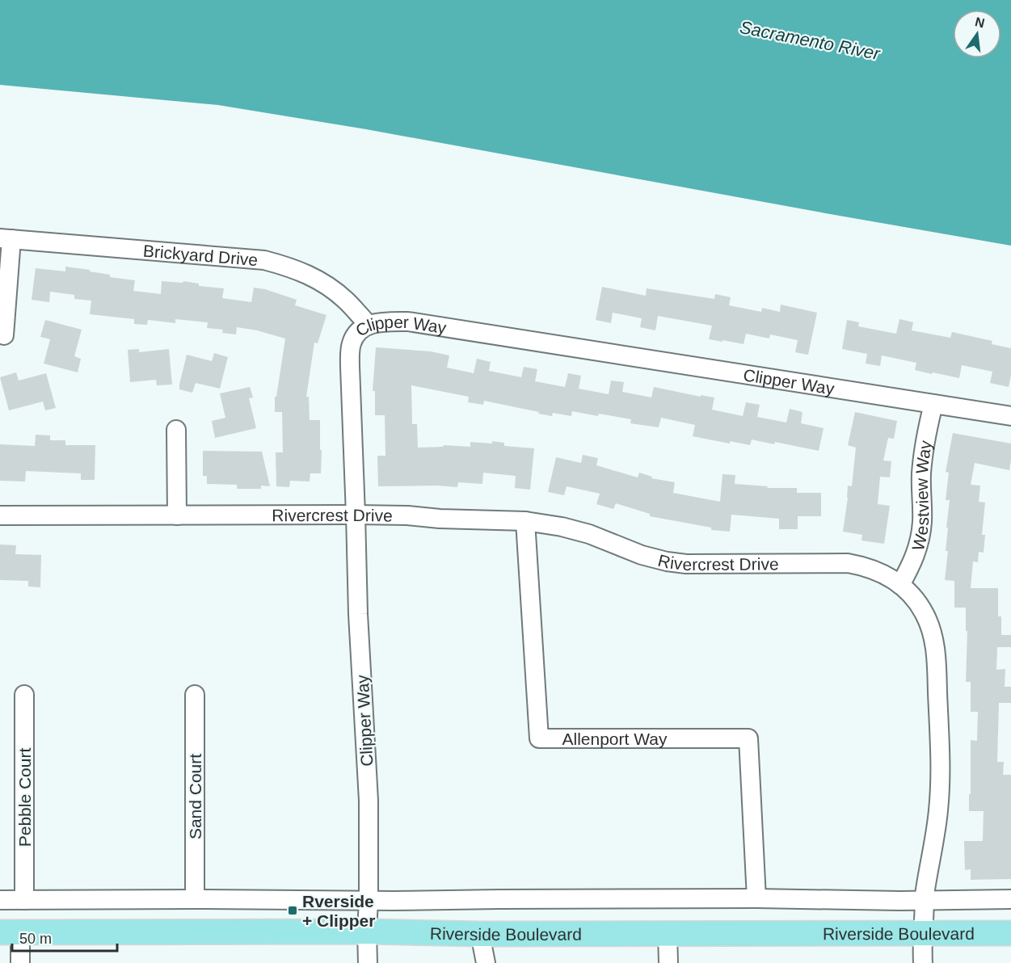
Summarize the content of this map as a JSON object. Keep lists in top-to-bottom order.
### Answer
{
  "streets": {
    "main road": ["Riverside Boulevard"],
    "street": [
      "Brickyard Drive",
      "Clipper Way",
      "Westview Way",
      "Rivercrest Drive",
      "Allenport Way",
      "Sand Court",
      "Pebble Court"
    ]
  },
  "crossings": [
    ["Brickyard Drive", "Clipper Way"],
    ["Clipper Way", "Westview Way"],
    ["Clipper Way", "Rivercrest Drive"],
    ["Clipper Way", "Riverside Boulevard"],
    ["Westview Way", "Rivercrest Drive"],
    ["Rivercrest Drive", "Allenport Way"],
    ["Rivercrest Drive", "Riverside Boulevard"]
  ],
  "water": ["Sacramento River"],
  "places": {
    "transit": ["Rverside + Clipper"]
  },
  "scale_bar": "50 m",
  "north": "top"
}
